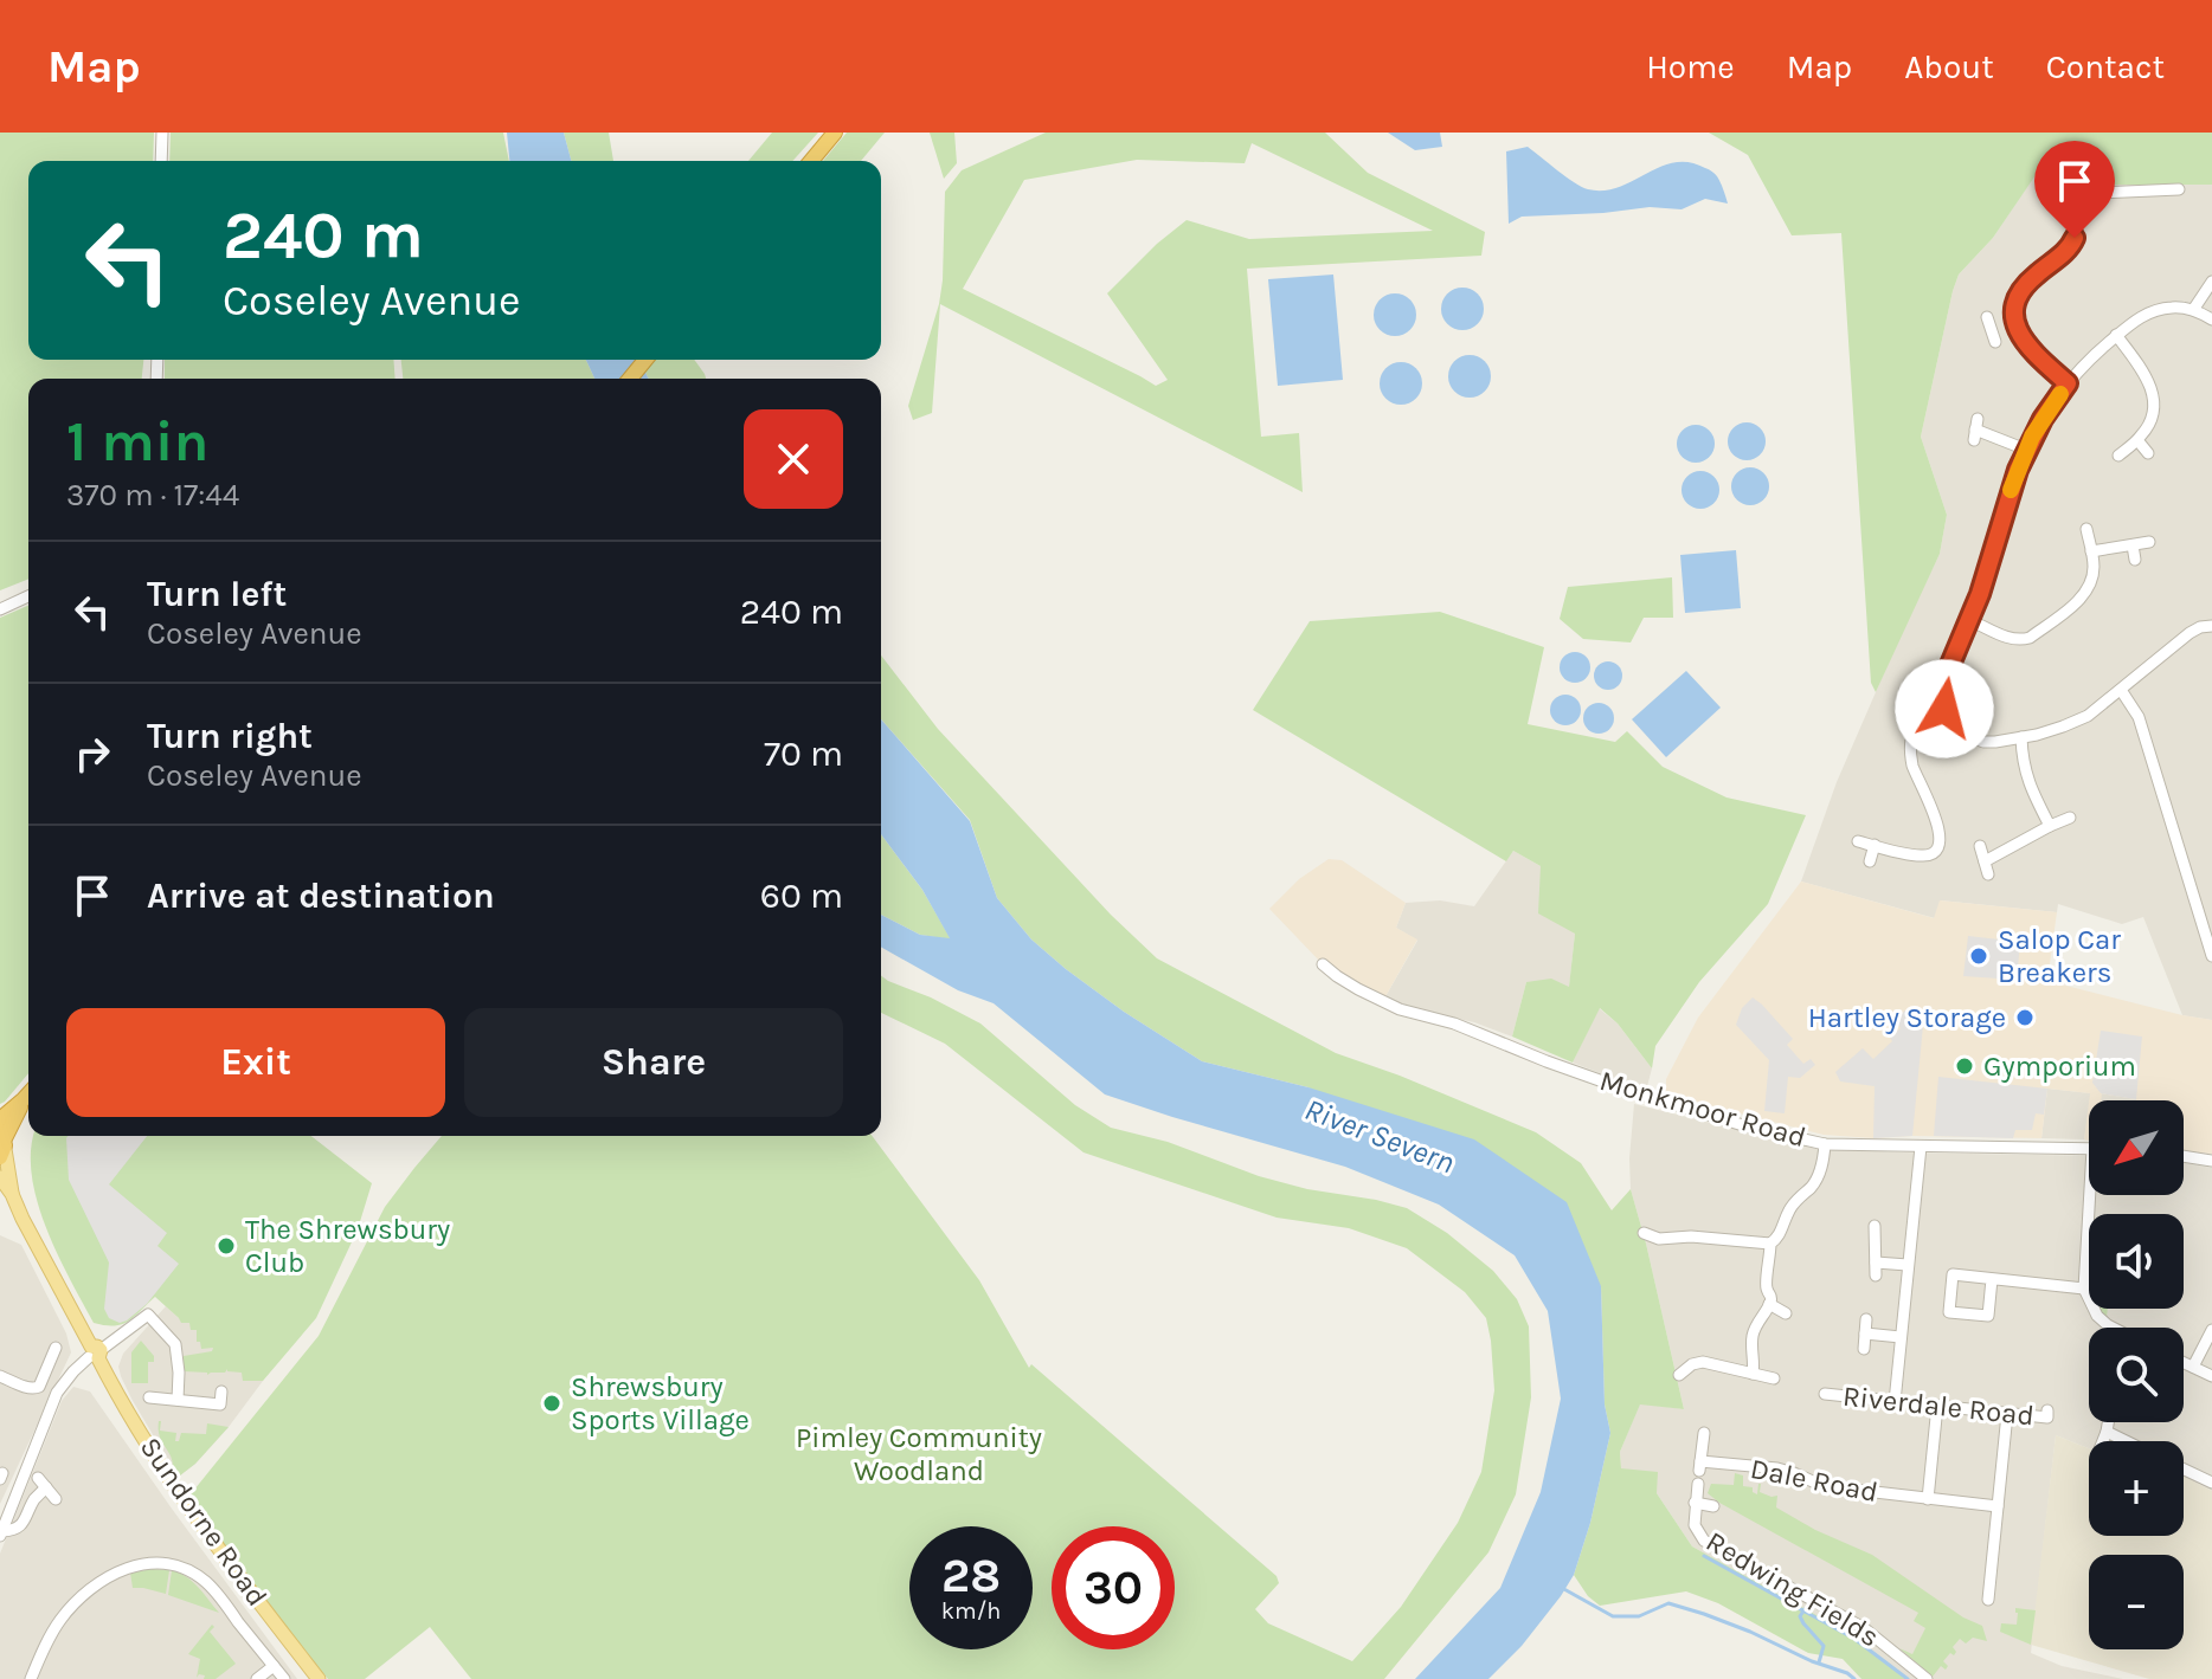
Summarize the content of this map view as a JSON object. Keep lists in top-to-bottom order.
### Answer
{
  "streets": {
    "main road": ["Sundorne Road"],
    "street": [
      "Monkmoor Road",
      "Riverdale Road",
      "Dale Road",
      "Redwing Fields"
    ]
  },
  "crossings": [
    ["Dale Road", "Redwing Fields"]
  ],
  "water": ["River Severn"],
  "parks": ["Pimley Community Woodland"],
  "places": [
    "Salop Car Breakers",
    "Hartley Storage",
    "Gymporium",
    "The Shrewsbury Club",
    "Shrewsbury Sports Village"
  ],
  "north": "bottom left",
  "page": {
    "header": "Map",
    "nav": [
      "Home",
      "Map",
      "About",
      "Contact"
    ],
    "turn": ["240 m", "Coseley Avenue"],
    "heading": ["1 min", "370 m · 17:44"],
    "list": [
      {
        "name": "Turn left",
        "note": "Coseley Avenue",
        "value": "240 m"
      },
      {
        "name": "Turn right",
        "note": "Coseley Avenue",
        "value": "70 m"
      },
      {
        "name": "Arrive at destination",
        "value": "60 m"
      }
    ],
    "buttons": ["Exit", "Share"],
    "map_buttons": ["+", "−"],
    "speed": "28 km/h",
    "limit": "30"
  }
}
